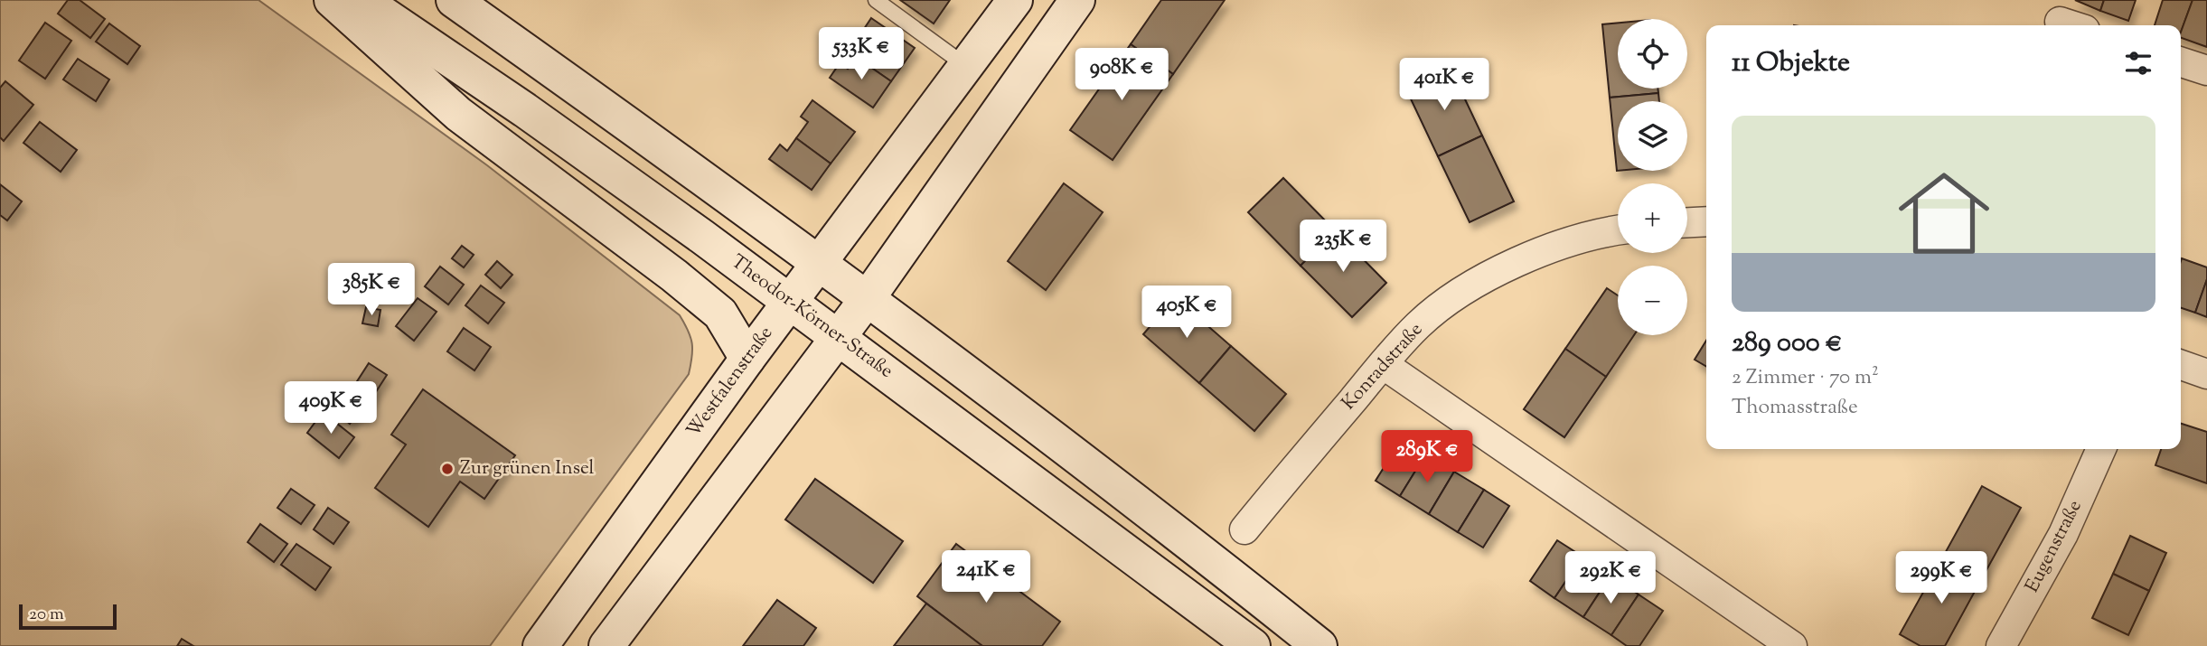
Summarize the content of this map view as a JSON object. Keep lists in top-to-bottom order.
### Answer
{
  "streets": {
    "main road": ["Theodor-Körner-Straße", "Westfalenstraße"],
    "street": ["Konradstraße", "Eugenstraße"]
  },
  "crossings": [
    ["Theodor-Körner-Straße", "Westfalenstraße"]
  ],
  "places": ["Zur grünen Insel"],
  "scale_bar": "20 m",
  "page": {
    "map_buttons": ["+", "−"],
    "heading": "11 Objekte",
    "price": [
      "533K €",
      "908K €",
      "401K €",
      "235K €",
      "385K €",
      "405K €",
      "409K €",
      "289K €",
      "241K €",
      "292K €",
      "299K €"
    ],
    "list": [
      {
        "name": "289 000 €",
        "note": "2 Zimmer · 70 m² · Thomasstraße"
      }
    ],
    "scale": "20 m"
  }
}
